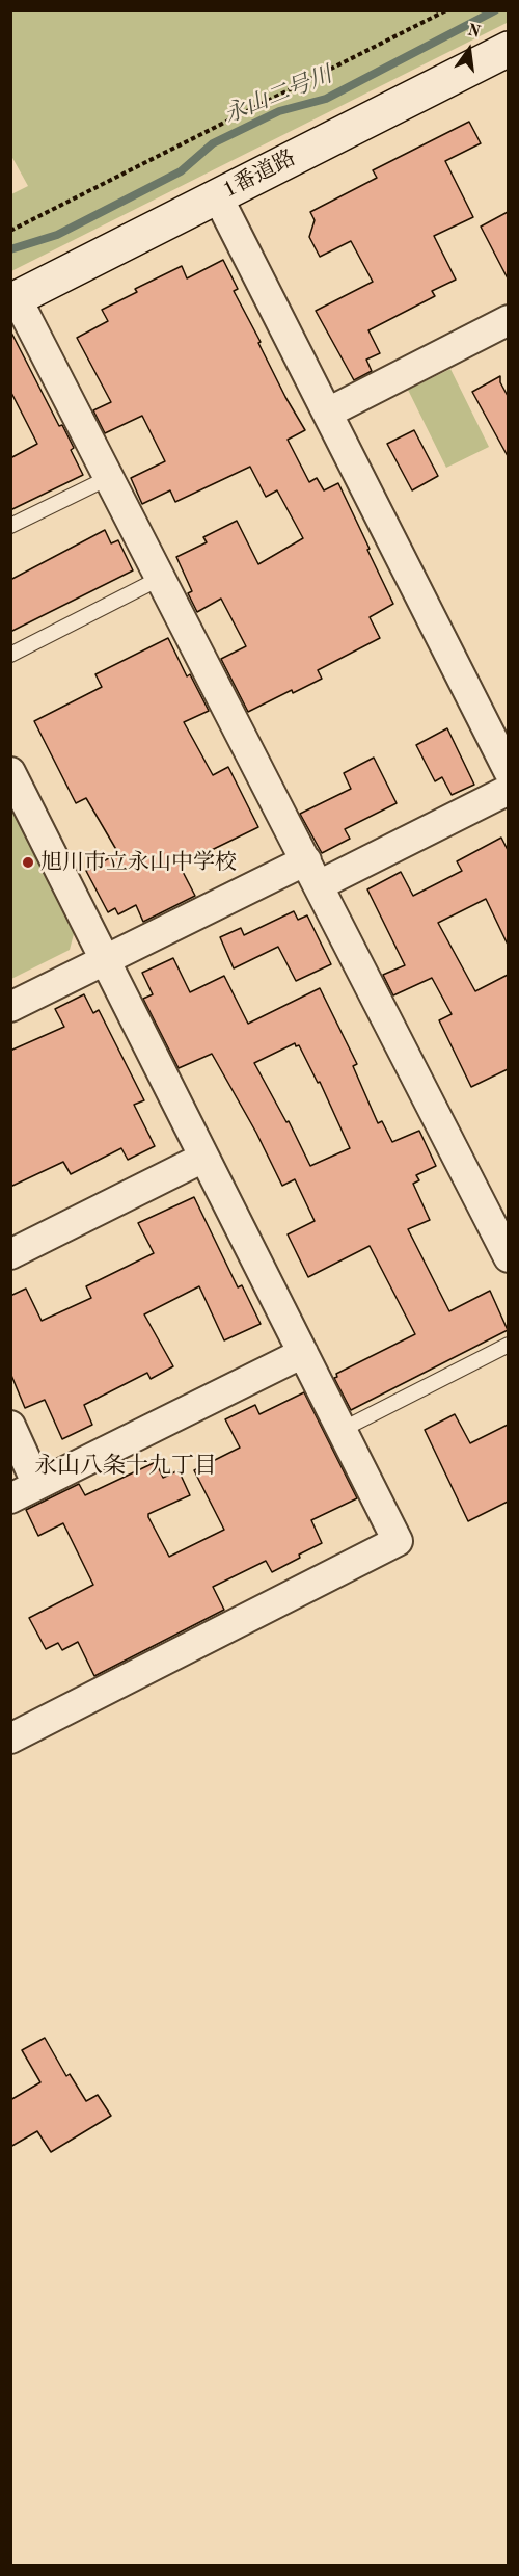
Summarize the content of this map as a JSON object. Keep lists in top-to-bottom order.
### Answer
{
  "streets": {
    "street": ["1番道路"]
  },
  "districts": ["永山八条十九丁目"],
  "water": ["永山二号川"],
  "places": ["旭川市立永山中学校"],
  "north": "top"
}
